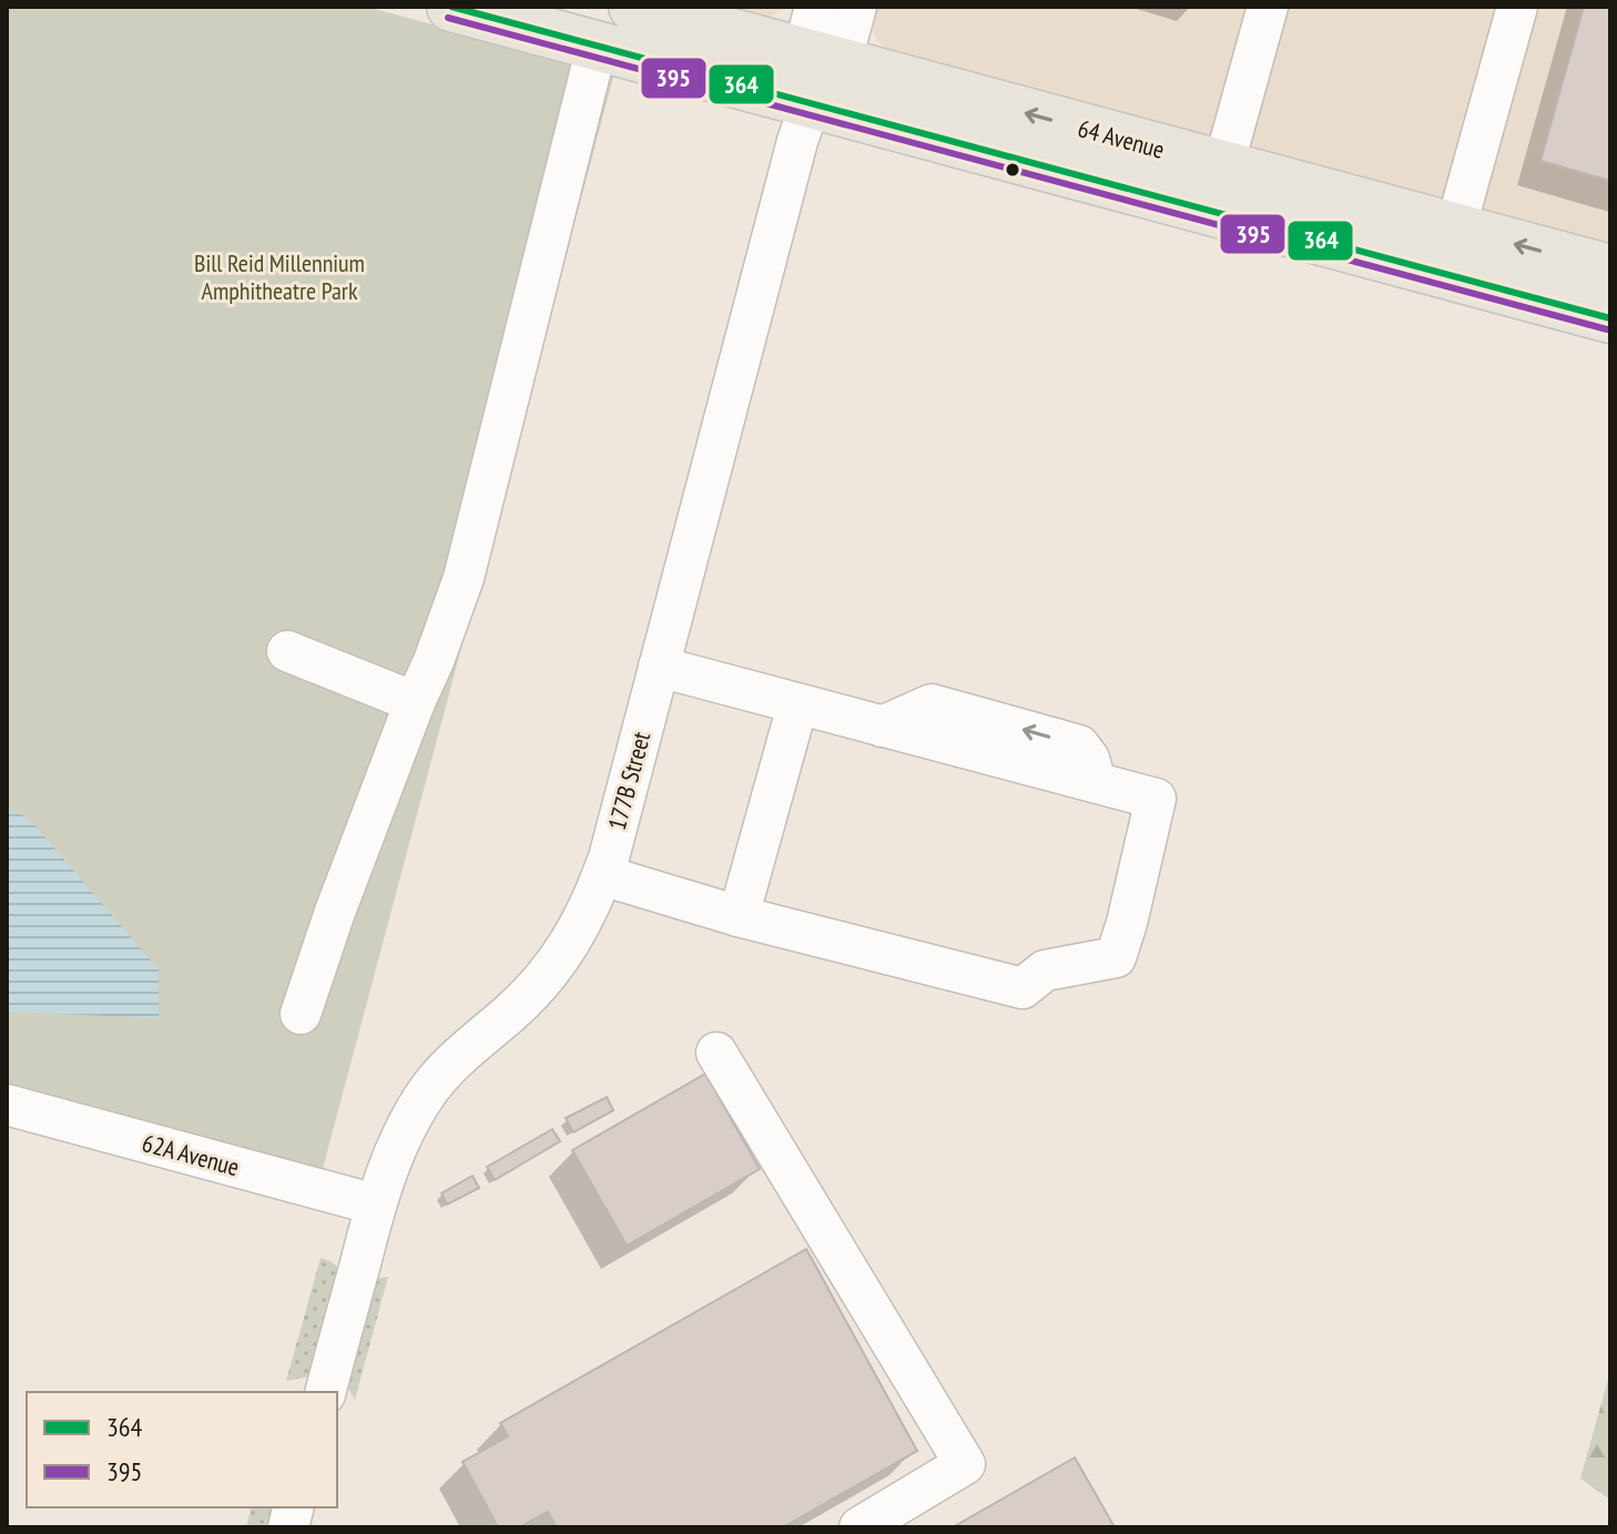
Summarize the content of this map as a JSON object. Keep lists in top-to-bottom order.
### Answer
{
  "streets": {
    "main road": ["64 Avenue"],
    "street": ["177B Street", "62A Avenue"]
  },
  "crossings": [
    ["64 Avenue", "177B Street"],
    ["177B Street", "62A Avenue"]
  ],
  "parks": ["Bill Reid Millennium Amphitheatre Park"],
  "lines": ["transit line 364", "transit line 395"],
  "legend": ["364", "395"]
}
